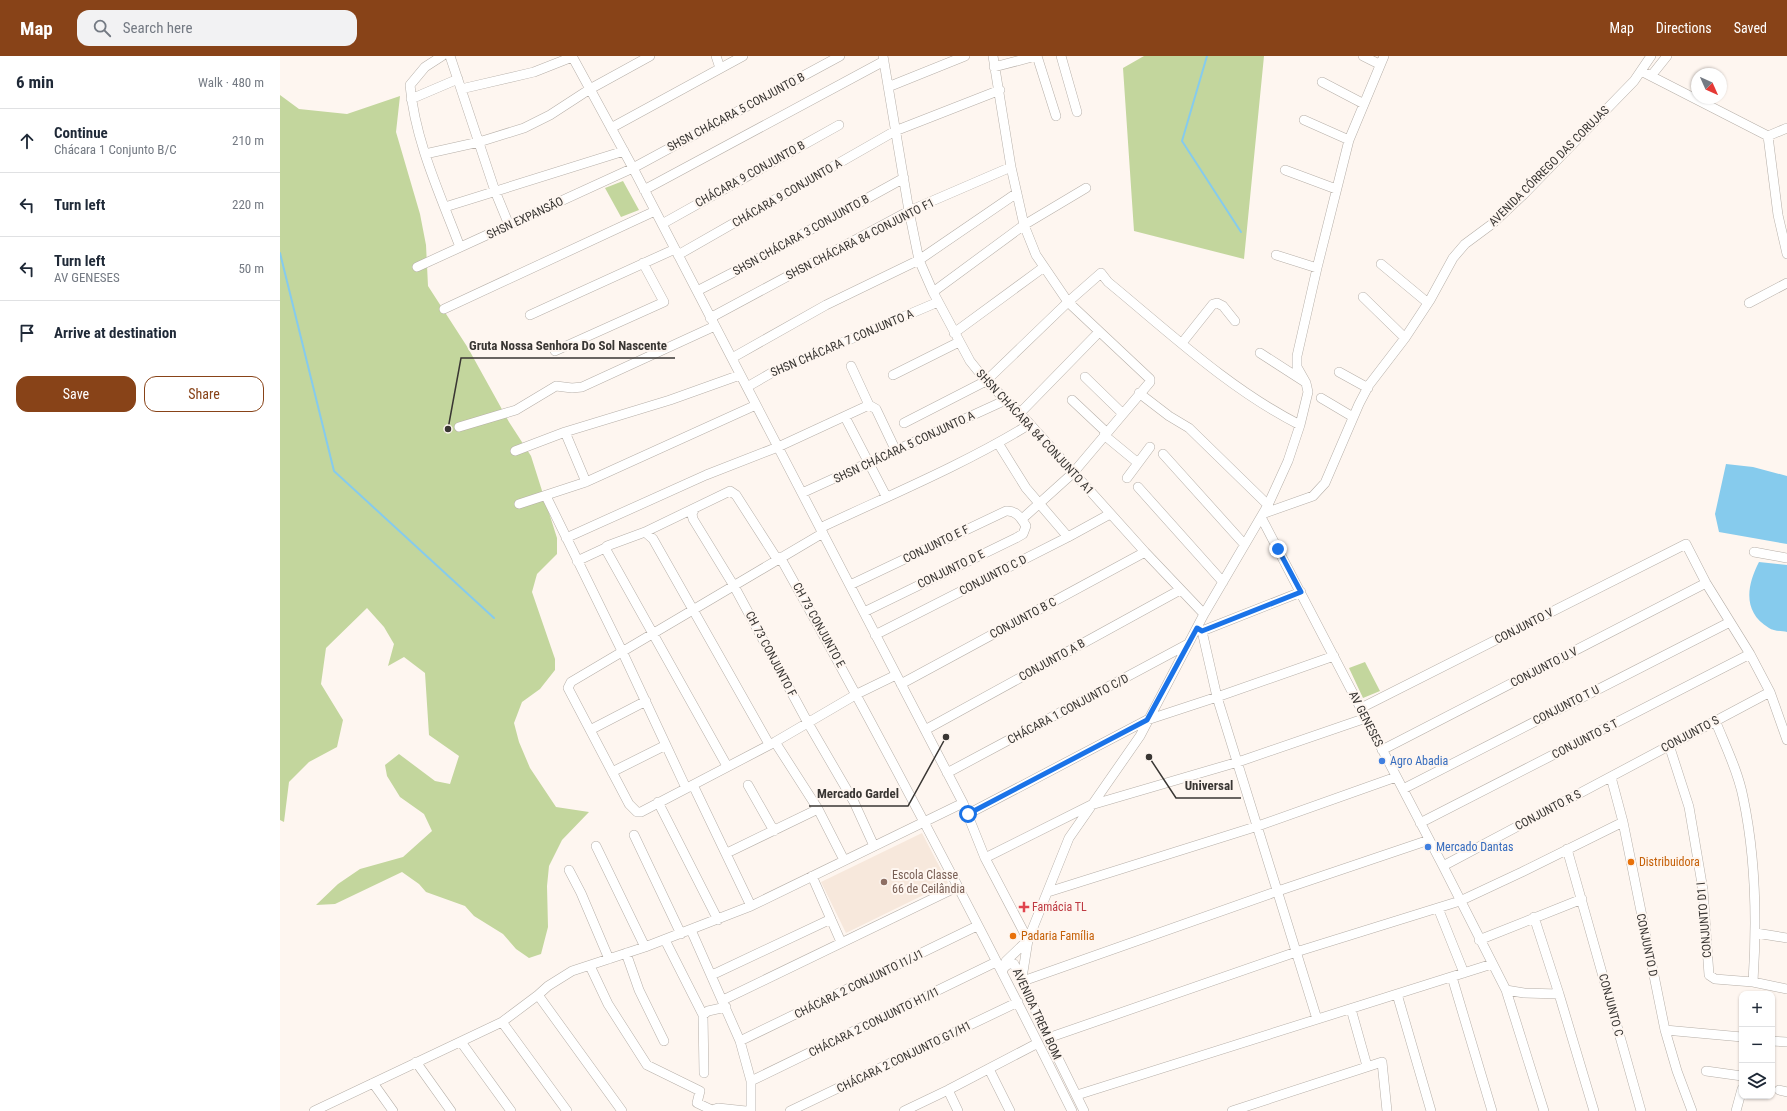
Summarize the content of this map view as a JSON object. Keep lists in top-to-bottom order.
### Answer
{
  "streets": {
    "street": [
      "SHSN CHÁCARA 5 CONJUNTO B",
      "AVENIDA CÓRREGO DAS CORUJAS",
      "CHÁCARA 9 CONJUNTO B",
      "CHÁCARA 9 CONJUNTO A",
      "SHSN EXPANSÃO",
      "SHSN CHÁCARA 3 CONJUNTO B",
      "SHSN CHÁCARA 84 CONJUNTO F1",
      "SHSN CHÁCARA 7 CONJUNTO A",
      "SHSN CHÁCARA 84 CONJUNTO A1",
      "SHSN CHÁCARA 5 CONJUNTO A",
      "CONJUNTO E F",
      "CONJUNTO D E",
      "CONJUNTO C D",
      "CONJUNTO B C",
      "CH 73 CONJUNTO E",
      "CONJUNTO V",
      "CH 73 CONJUNTO F",
      "CONJUNTO A B",
      "CONJUNTO U V",
      "CONJUNTO T U",
      "CHÁCARA 1 CONJUNTO C/D",
      "AV GENESES",
      "CONJUNTO S",
      "CONJUNTO S T",
      "CONJUNTO R S",
      "CONJUNTO D1 I",
      "CONJUNTO D",
      "CHÁCARA 2 CONJUNTO I1/J1",
      "CONJUNTO C",
      "AVENIDA TREM BOM",
      "CHÁCARA 2 CONJUNTO H1/I1",
      "CHÁCARA 2 CONJUNTO G1/H1"
    ]
  },
  "crossings": [
    ["SHSN CHÁCARA 5 CONJUNTO B", "SHSN EXPANSÃO"],
    ["AVENIDA CÓRREGO DAS CORUJAS", "AV GENESES"],
    ["CHÁCARA 9 CONJUNTO A", "SHSN CHÁCARA 84 CONJUNTO A1"],
    ["SHSN CHÁCARA 3 CONJUNTO B", "SHSN CHÁCARA 84 CONJUNTO A1"],
    ["SHSN CHÁCARA 84 CONJUNTO F1", "SHSN CHÁCARA 84 CONJUNTO A1"],
    ["SHSN CHÁCARA 7 CONJUNTO A", "SHSN CHÁCARA 84 CONJUNTO A1"],
    ["SHSN CHÁCARA 84 CONJUNTO A1", "SHSN CHÁCARA 5 CONJUNTO A"],
    ["SHSN CHÁCARA 84 CONJUNTO A1", "CONJUNTO C D"],
    ["SHSN CHÁCARA 84 CONJUNTO A1", "CONJUNTO B C"],
    ["SHSN CHÁCARA 84 CONJUNTO A1", "CONJUNTO A B"],
    ["CONJUNTO E F", "CONJUNTO D E"],
    ["CH 73 CONJUNTO E", "CH 73 CONJUNTO F"],
    ["CH 73 CONJUNTO E", "CHÁCARA 2 CONJUNTO I1/J1"],
    ["CH 73 CONJUNTO E", "AVENIDA TREM BOM"],
    ["CH 73 CONJUNTO E", "CHÁCARA 2 CONJUNTO H1/I1"],
    ["CONJUNTO V", "CONJUNTO U V"],
    ["CONJUNTO V", "AV GENESES"],
    ["CONJUNTO U V", "AV GENESES"],
    ["CONJUNTO T U", "AV GENESES"],
    ["AV GENESES", "CONJUNTO S T"],
    ["AV GENESES", "CONJUNTO R S"],
    ["CONJUNTO S", "CONJUNTO R S"],
    ["CONJUNTO S", "CONJUNTO D1 I"],
    ["CONJUNTO S", "CONJUNTO D"],
    ["CONJUNTO R S", "CONJUNTO D"],
    ["AVENIDA TREM BOM", "CHÁCARA 2 CONJUNTO H1/I1"],
    ["AVENIDA TREM BOM", "CHÁCARA 2 CONJUNTO G1/H1"]
  ],
  "places": {
    "other": [
      "Gruta Nossa Senhora Do Sol Nascente",
      "Mercado Gardel",
      "Universal",
      "Agro Abadia",
      "Mercado Dantas",
      "Distribuidora",
      "Escola Classe 66 de Ceilândia",
      "Padaria Família"
    ],
    "health": ["Famácia TL"]
  },
  "north": "bottom right",
  "page": {
    "header": "Map",
    "search": "Search here",
    "nav": ["Map", "Directions", "Saved"],
    "heading": ["6 min", "Walk · 480 m"],
    "list": [
      ["Continue", "Chácara 1 Conjunto B/C", "210 m"],
      ["Turn left", "220 m"],
      ["Turn left", "AV GENESES", "50 m"],
      "Arrive at destination"
    ],
    "buttons": ["Save", "Share"],
    "map_buttons": ["+", "−"]
  }
}
